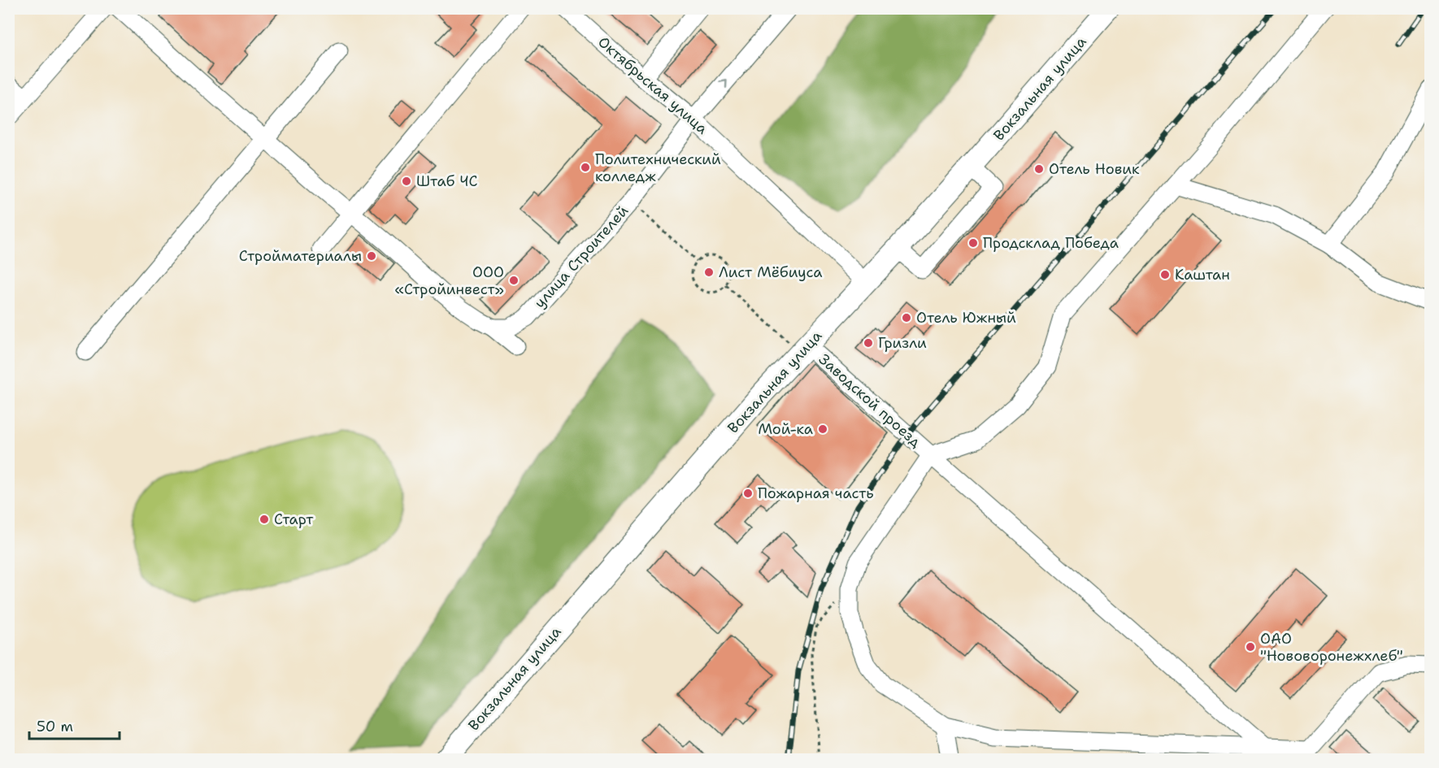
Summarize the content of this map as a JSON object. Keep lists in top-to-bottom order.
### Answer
{
  "streets": {
    "main road": ["Вокзальная улица"],
    "street": ["Октябрьская улица", "улица Строителей", "Заводской проезд"]
  },
  "crossings": [
    ["Октябрьская улица", "Вокзальная улица"],
    ["Октябрьская улица", "улица Строителей"],
    ["Вокзальная улица", "Заводской проезд"]
  ],
  "places": [
    "Политехнический колледж",
    "Отель Новик",
    "Штаб ЧС",
    "Продсклад Победа",
    "Стройматериалы",
    "Лист Мёбиуса",
    "Каштан",
    "ООО «Стройинвест»",
    "Отель Южный",
    "Гризли",
    "Мой-ка",
    "Пожарная часть",
    "Старт",
    "ОАО \"Нововоронежхлеб\""
  ],
  "scale_bar": "50 m"
}
